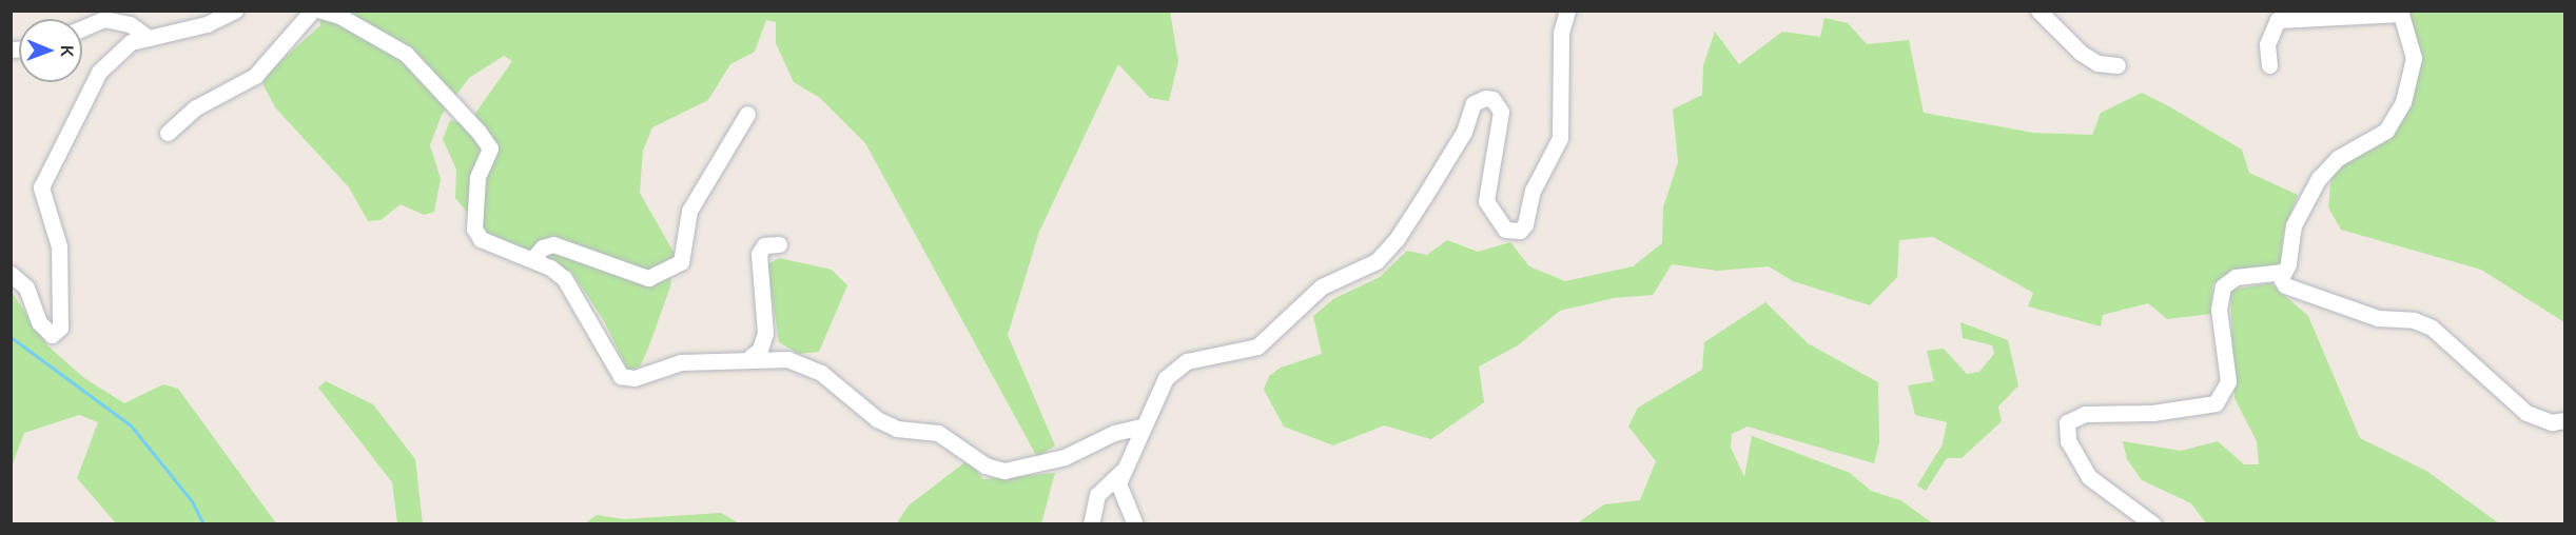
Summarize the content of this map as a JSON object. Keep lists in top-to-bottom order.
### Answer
{
  "north": "right"
}
